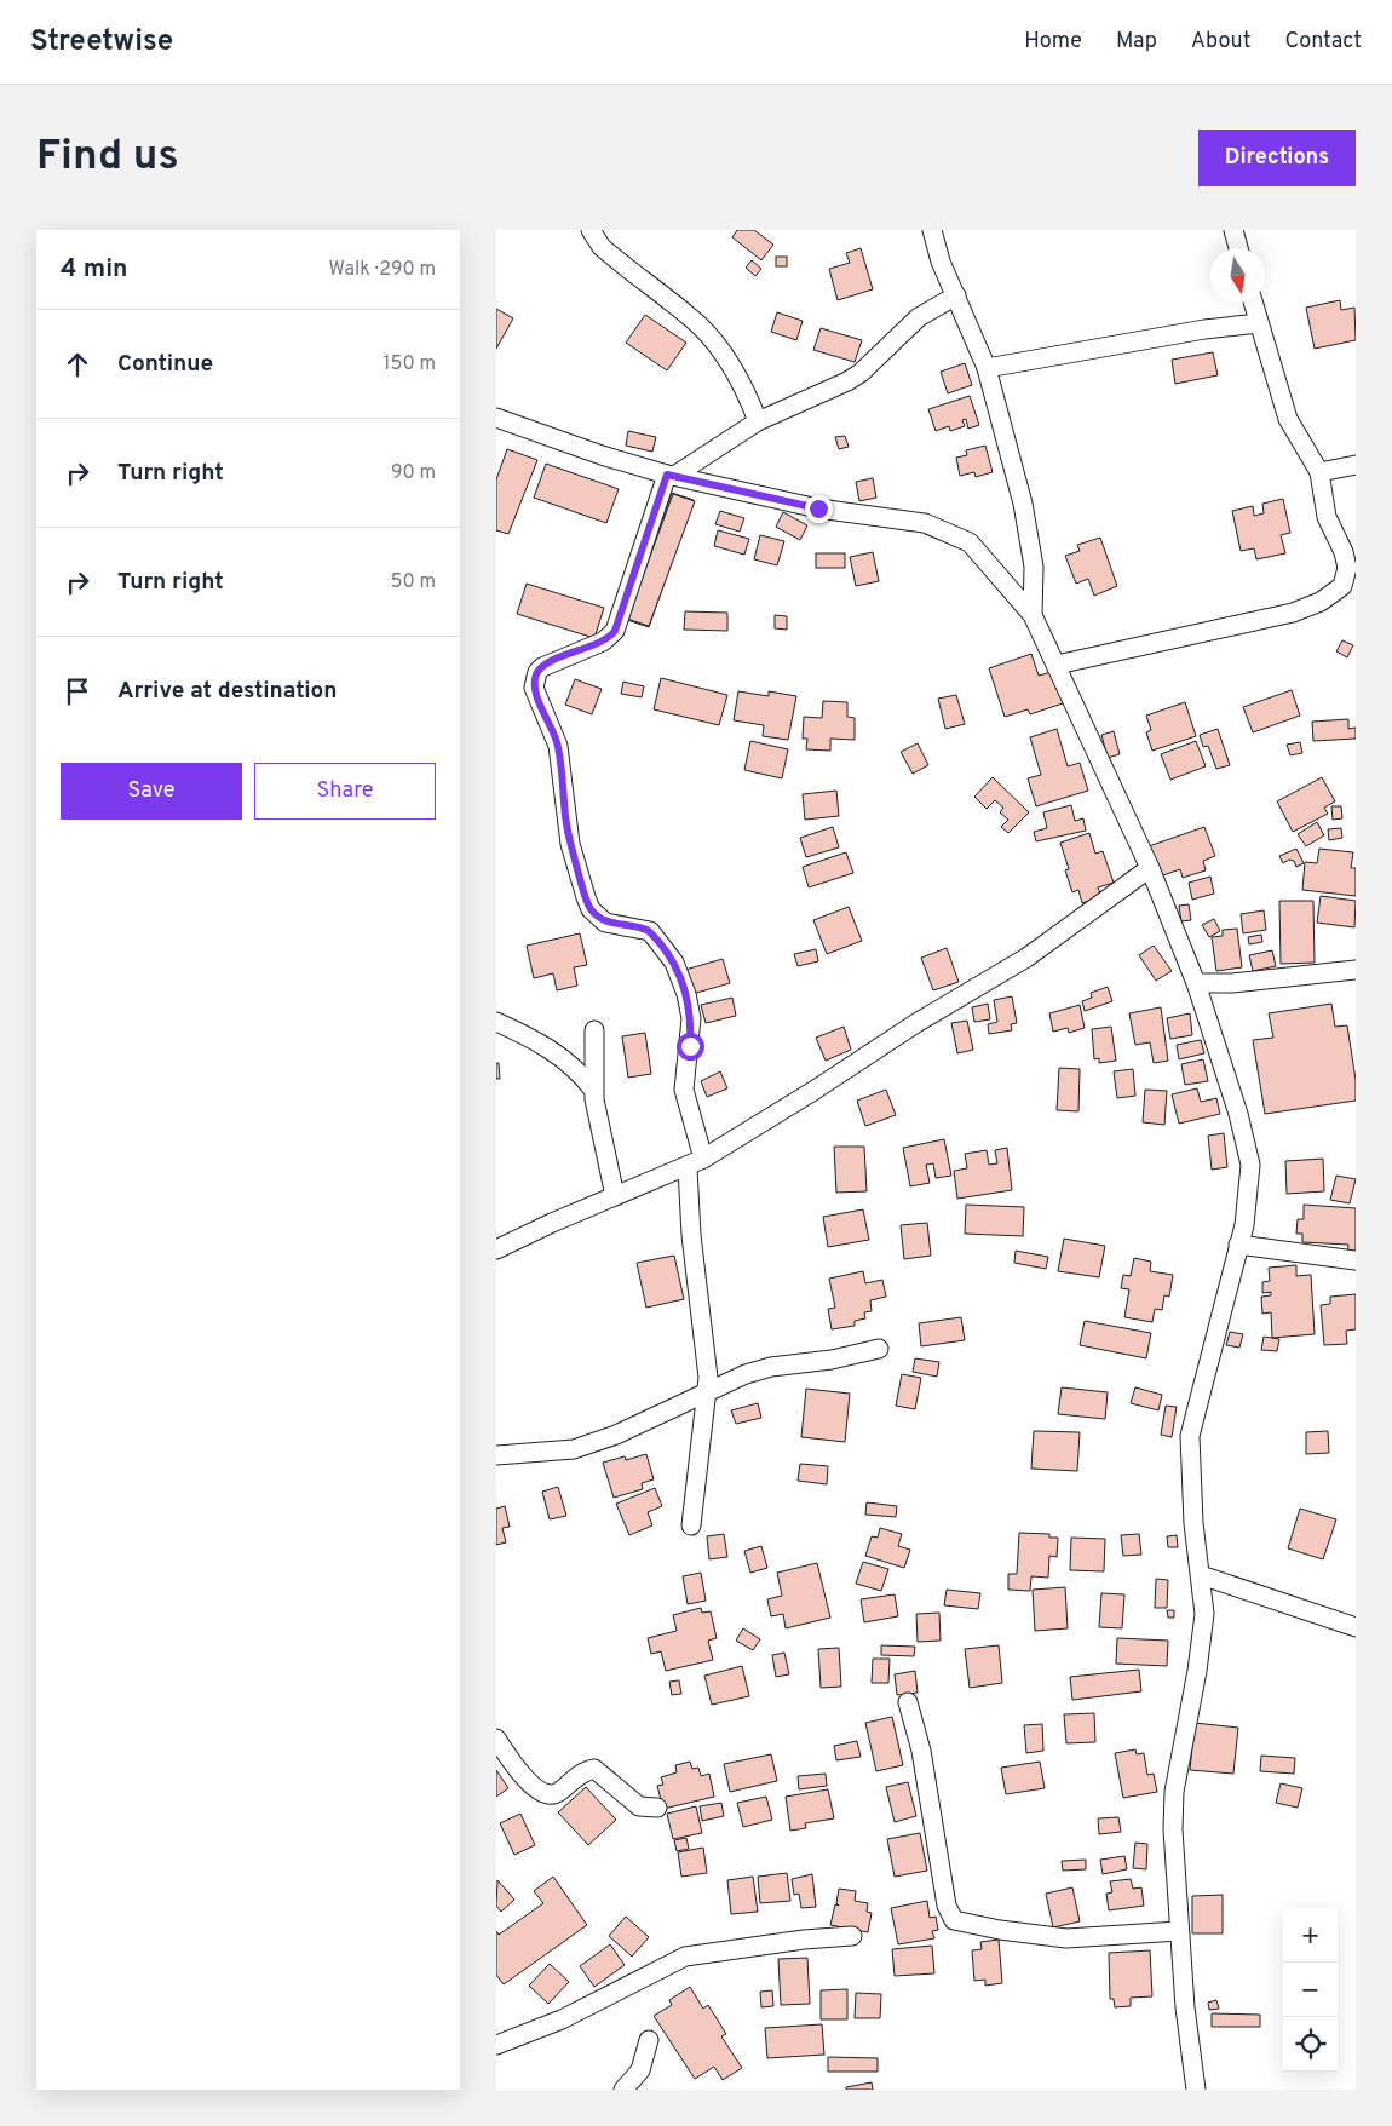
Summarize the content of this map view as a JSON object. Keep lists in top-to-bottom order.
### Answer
{
  "north": "bottom",
  "page": {
    "header": "Streetwise",
    "nav": [
      "Home",
      "Map",
      "About",
      "Contact"
    ],
    "buttons": [
      "Directions",
      ["Save", "Share"]
    ],
    "title": "Find us",
    "heading": ["4 min", "Walk · 290 m"],
    "list": [
      ["Continue", "150 m"],
      ["Turn right", "90 m"],
      ["Turn right", "50 m"],
      "Arrive at destination"
    ],
    "map_buttons": ["+", "−"]
  }
}
